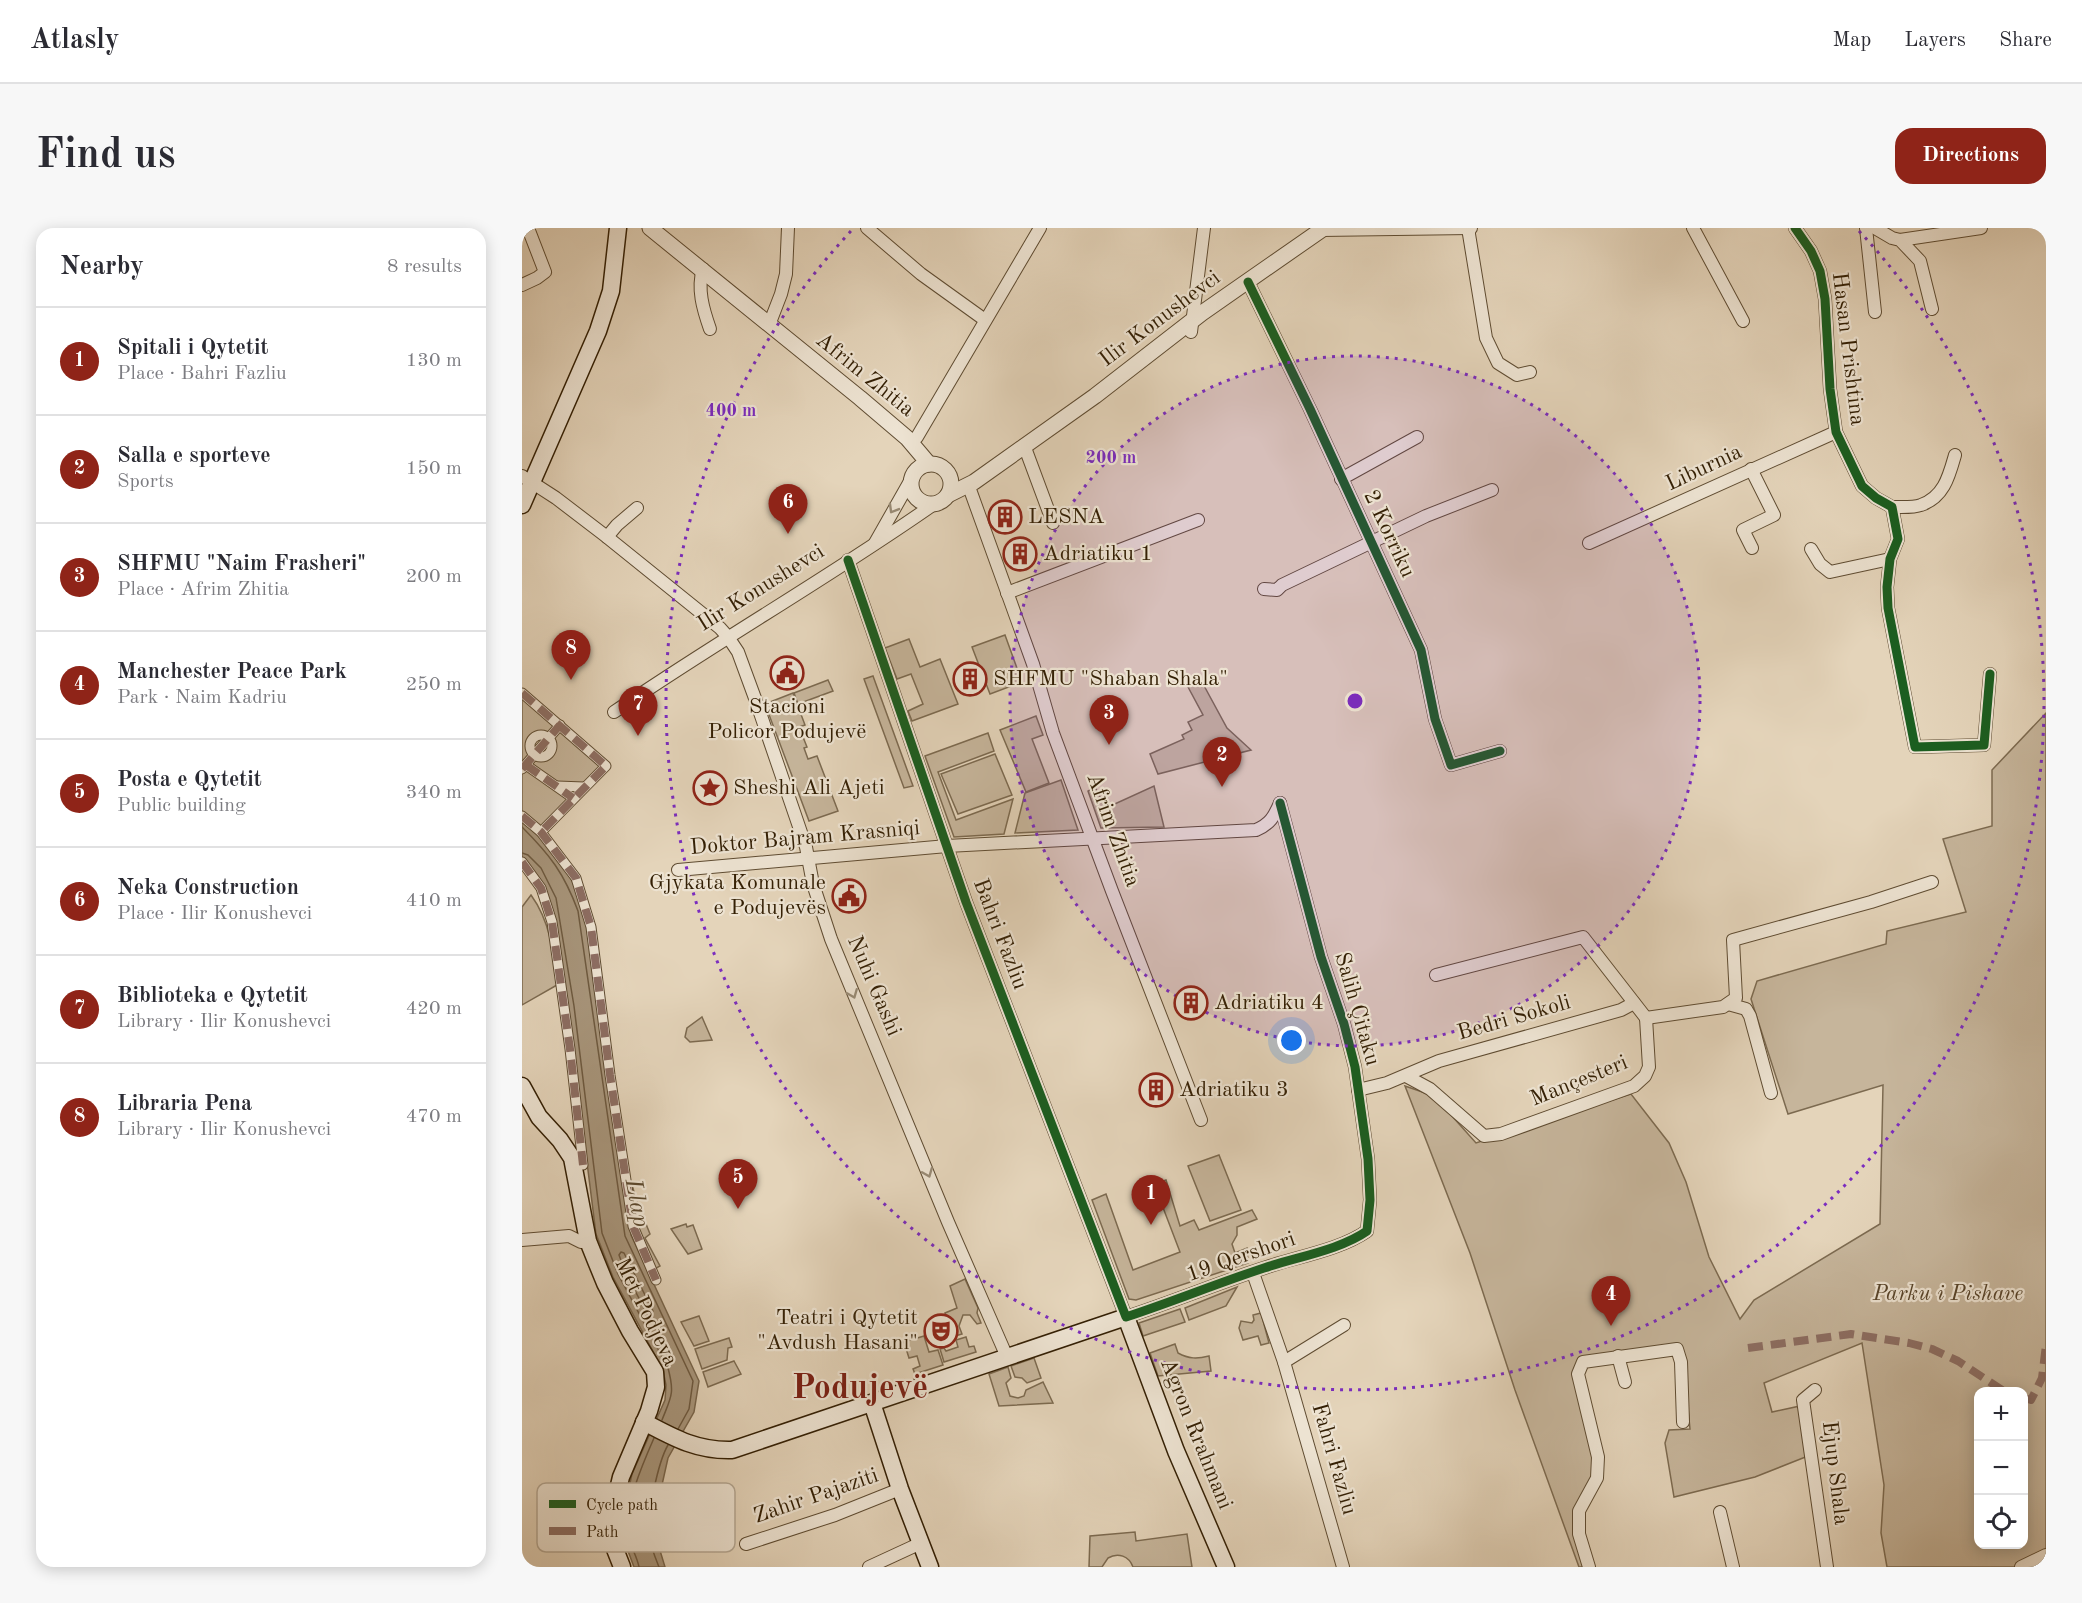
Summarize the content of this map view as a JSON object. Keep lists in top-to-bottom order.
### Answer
{
  "streets": {
    "main road": [
      "19 Qershori",
      "Met Podjeva",
      "Agron Rrahmani",
      "Zahir Pajaziti"
    ],
    "street": [
      "Ilir Konushevci",
      "Hasan Prishtina",
      "Afrim Zhitia",
      "Liburnia",
      "2 Korriku",
      "Doktor Bajram Krasniqi",
      "Bahri Fazliu",
      "Nuhi Gashi",
      "Salih Çitaku",
      "Bedri Sokoli",
      "Mançesteri",
      "Fahri Fazliu",
      "Ejup Shala"
    ]
  },
  "crossings": [
    ["Ilir Konushevci", "Afrim Zhitia"],
    ["Ilir Konushevci", "2 Korriku"],
    ["Ilir Konushevci", "Bahri Fazliu"],
    ["Ilir Konushevci", "Nuhi Gashi"],
    ["Hasan Prishtina", "Liburnia"],
    ["Afrim Zhitia", "Doktor Bajram Krasniqi"],
    ["Doktor Bajram Krasniqi", "Bahri Fazliu"],
    ["Doktor Bajram Krasniqi", "Nuhi Gashi"],
    ["Doktor Bajram Krasniqi", "Salih Çitaku"],
    ["Bahri Fazliu", "19 Qershori"],
    ["Bahri Fazliu", "Agron Rrahmani"],
    ["Nuhi Gashi", "19 Qershori"],
    ["Salih Çitaku", "Bedri Sokoli"],
    ["Salih Çitaku", "Mançesteri"],
    ["Salih Çitaku", "19 Qershori"],
    ["Bedri Sokoli", "Mançesteri"],
    ["19 Qershori", "Met Podjeva"],
    ["19 Qershori", "Agron Rrahmani"],
    ["19 Qershori", "Fahri Fazliu"],
    ["19 Qershori", "Zahir Pajaziti"]
  ],
  "one_way": ["Nuhi Gashi"],
  "districts": ["Podujevë"],
  "water": ["Llap"],
  "parks": ["Parku i Pishave"],
  "places": {
    "building": [
      "LESNA",
      "Adriatiku 1",
      "SHFMU \"Shaban Shala\"",
      "Adriatiku 4",
      "Adriatiku 3"
    ],
    "public building": ["Stacioni Policor Podujevë", "Gjykata Komunale e Podujevës"],
    "place": ["Sheshi Ali Ajeti"],
    "theatre": ["Teatri i Qytetit \"Avdush Hasani\""]
  },
  "legend": ["Cycle path", "Path"],
  "page": {
    "header": "Atlasly",
    "nav": ["Map", "Layers", "Share"],
    "buttons": "Directions",
    "title": "Find us",
    "heading": ["Nearby", "8 results"],
    "list": [
      {
        "mark": "1",
        "name": "Spitali i Qytetit",
        "note": "Place · Bahri Fazliu",
        "value": "130 m"
      },
      {
        "mark": "2",
        "name": "Salla e sporteve",
        "note": "Sports",
        "value": "150 m"
      },
      {
        "mark": "3",
        "name": "SHFMU \"Naim Frasheri\"",
        "note": "Place · Afrim Zhitia",
        "value": "200 m"
      },
      {
        "mark": "4",
        "name": "Manchester Peace Park",
        "note": "Park · Naim Kadriu",
        "value": "250 m"
      },
      {
        "mark": "5",
        "name": "Posta e Qytetit",
        "note": "Public building",
        "value": "340 m"
      },
      {
        "mark": "6",
        "name": "Neka Construction",
        "note": "Place · Ilir Konushevci",
        "value": "410 m"
      },
      {
        "mark": "7",
        "name": "Biblioteka e Qytetit",
        "note": "Library · Ilir Konushevci",
        "value": "420 m"
      },
      {
        "mark": "8",
        "name": "Libraria Pena",
        "note": "Library · Ilir Konushevci",
        "value": "470 m"
      }
    ],
    "pins": [
      "6",
      "8",
      "7",
      "3",
      "2",
      "5",
      "1",
      "4"
    ],
    "map_buttons": ["+", "−"]
  },
  "rings": ["400 m", "200 m"]
}
